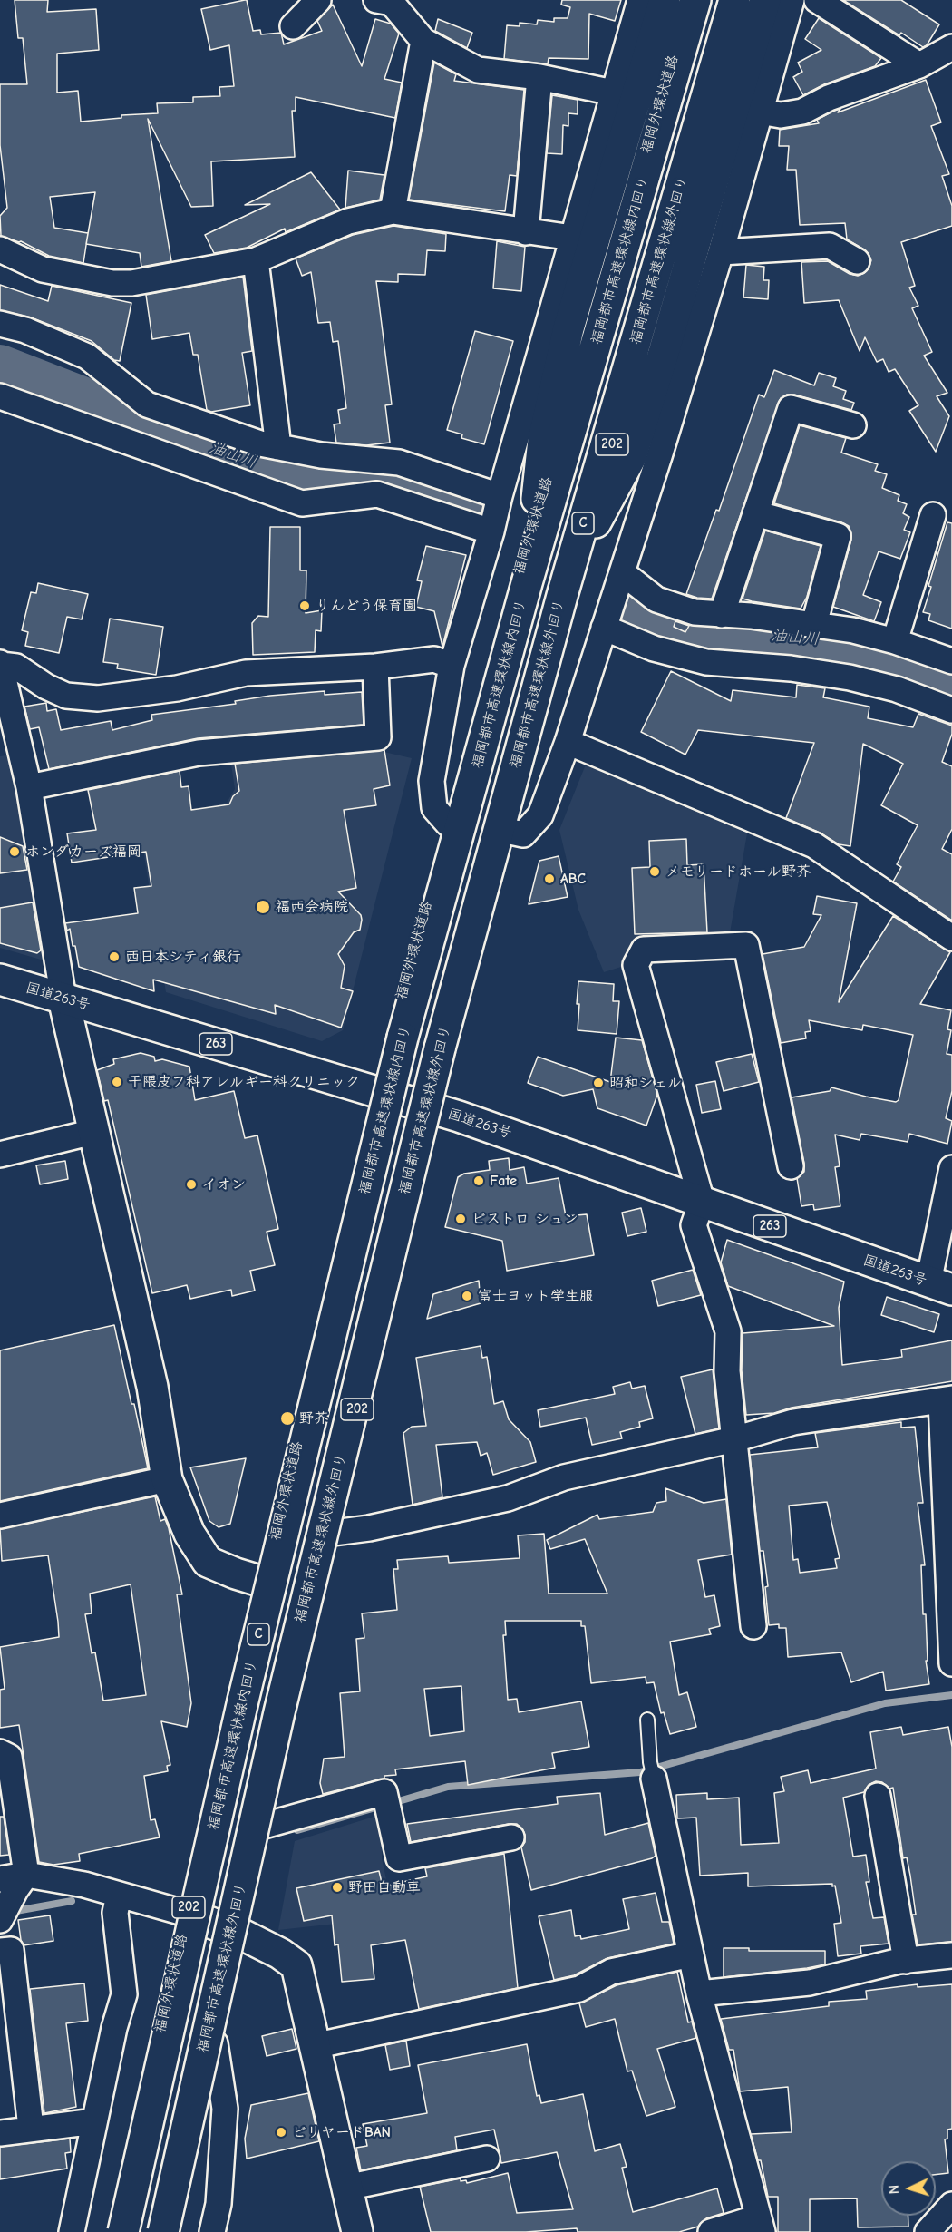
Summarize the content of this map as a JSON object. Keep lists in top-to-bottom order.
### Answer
{
  "streets": {
    "main road": [
      "福岡外環状道路",
      "福岡都市高速環状線内回り",
      "福岡都市高速環状線外回り",
      "202",
      "C",
      "国道263号",
      "263"
    ]
  },
  "crossings": [
    ["福岡外環状道路", "福岡都市高速環状線内回り"],
    ["福岡外環状道路", "国道263号"],
    ["202", "国道263号"]
  ],
  "water": ["油山川"],
  "places": [
    "りんどう保育園",
    "ホンダカーズ福岡",
    "メモリードホール野芥",
    "ABC",
    "福西会病院",
    "西日本シティ銀行",
    "干隈皮フ科アレルギー科クリニック",
    "昭和シェル",
    "Fate",
    "イオン",
    "ビストロ シュン",
    "富士ヨット学生服",
    "野芥",
    "野田自動車",
    "ビリヤードBAN"
  ],
  "north": "left"
}
